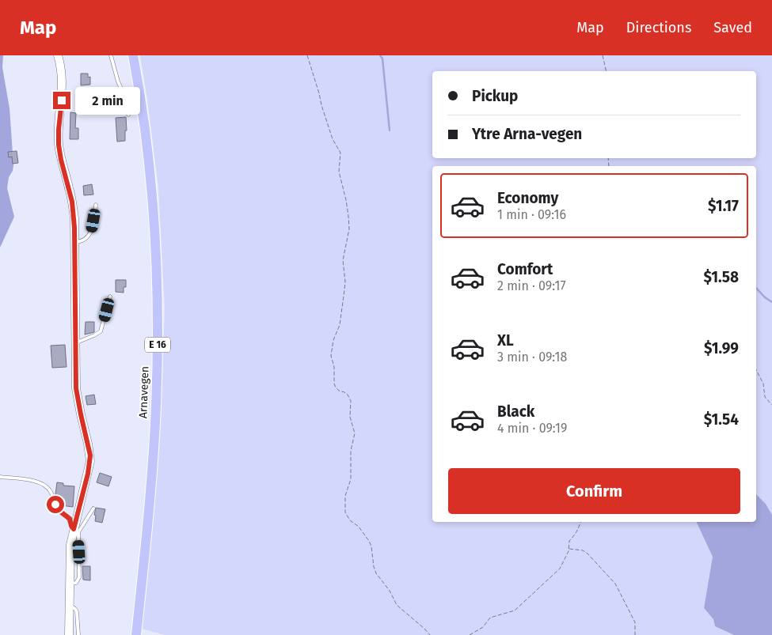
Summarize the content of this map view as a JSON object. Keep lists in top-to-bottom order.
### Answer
{
  "streets": {
    "highway": ["E 16", "Arnavegen"]
  },
  "page": {
    "header": "Map",
    "nav": ["Map", "Directions", "Saved"],
    "banner": ["Pickup", "Ytre Arna-vegen"],
    "bubble": "2 min",
    "list": [
      {
        "name": "Economy",
        "note": "1 min · 09:16",
        "value": "$1.17"
      },
      {
        "name": "Comfort",
        "note": "2 min · 09:17",
        "value": "$1.58"
      },
      {
        "name": "XL",
        "note": "3 min · 09:18",
        "value": "$1.99"
      },
      {
        "name": "Black",
        "note": "4 min · 09:19",
        "value": "$1.54"
      }
    ],
    "buttons": "Confirm"
  }
}
